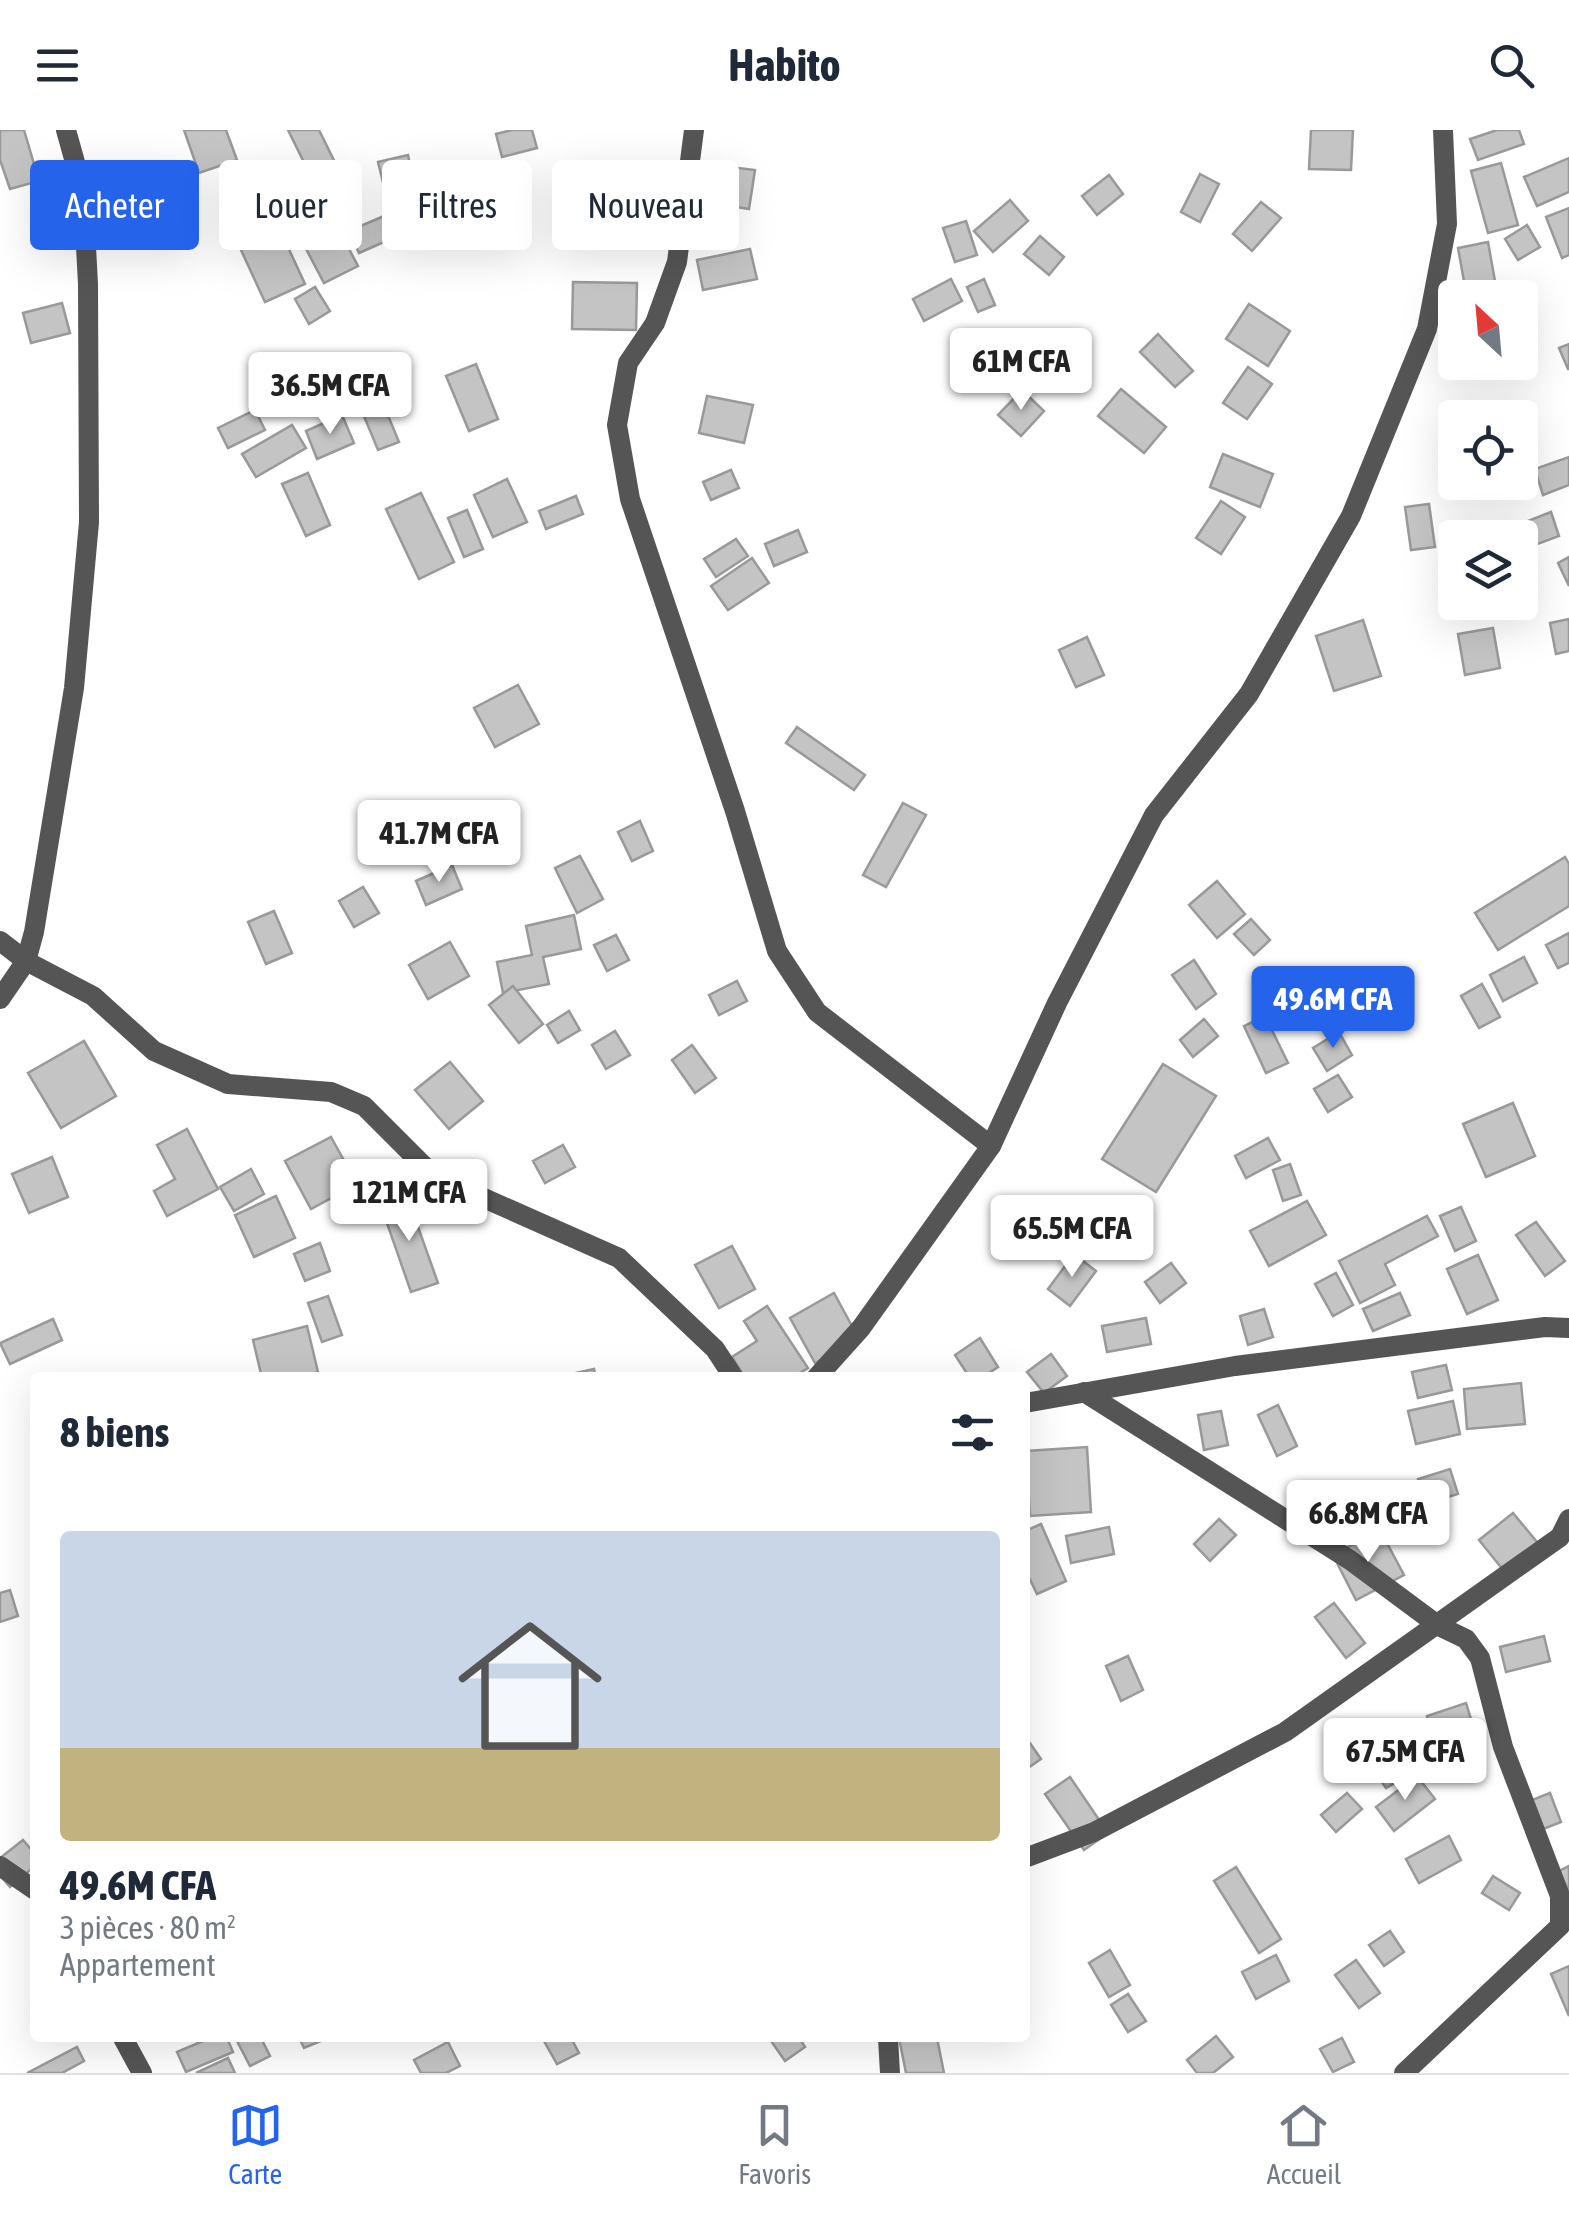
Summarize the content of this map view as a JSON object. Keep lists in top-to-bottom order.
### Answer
{
  "north": "top left",
  "page": {
    "header": "Habito",
    "chip": [
      "Acheter",
      "Louer",
      "Filtres",
      "Nouveau"
    ],
    "price": [
      "61M CFA",
      "36.5M CFA",
      "41.7M CFA",
      "49.6M CFA",
      "121M CFA",
      "65.5M CFA",
      "66.8M CFA",
      "67.5M CFA"
    ],
    "heading": "8 biens",
    "list": [
      {
        "name": "49.6M CFA",
        "note": "3 pièces · 80 m² · Appartement"
      }
    ],
    "tabs": ["Carte", "Favoris", "Accueil"]
  }
}
